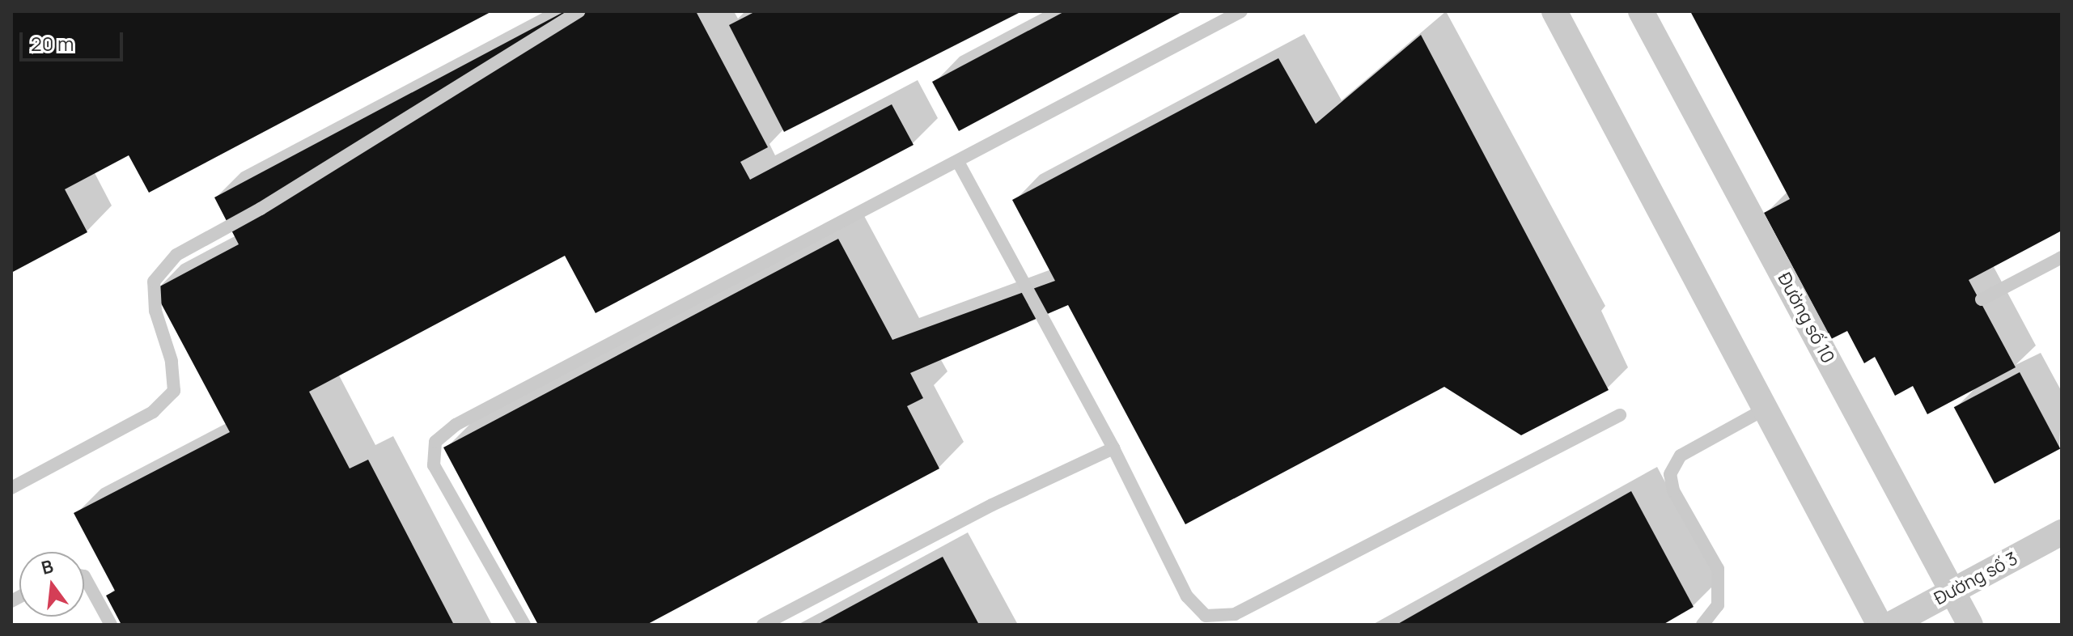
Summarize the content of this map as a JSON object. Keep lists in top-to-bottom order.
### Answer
{
  "streets": {
    "street": ["Đường số 10", "Đường số 3"]
  },
  "crossings": [
    ["Đường số 10", "Đường số 3"]
  ],
  "scale_bar": "20 m",
  "north": "top"
}
